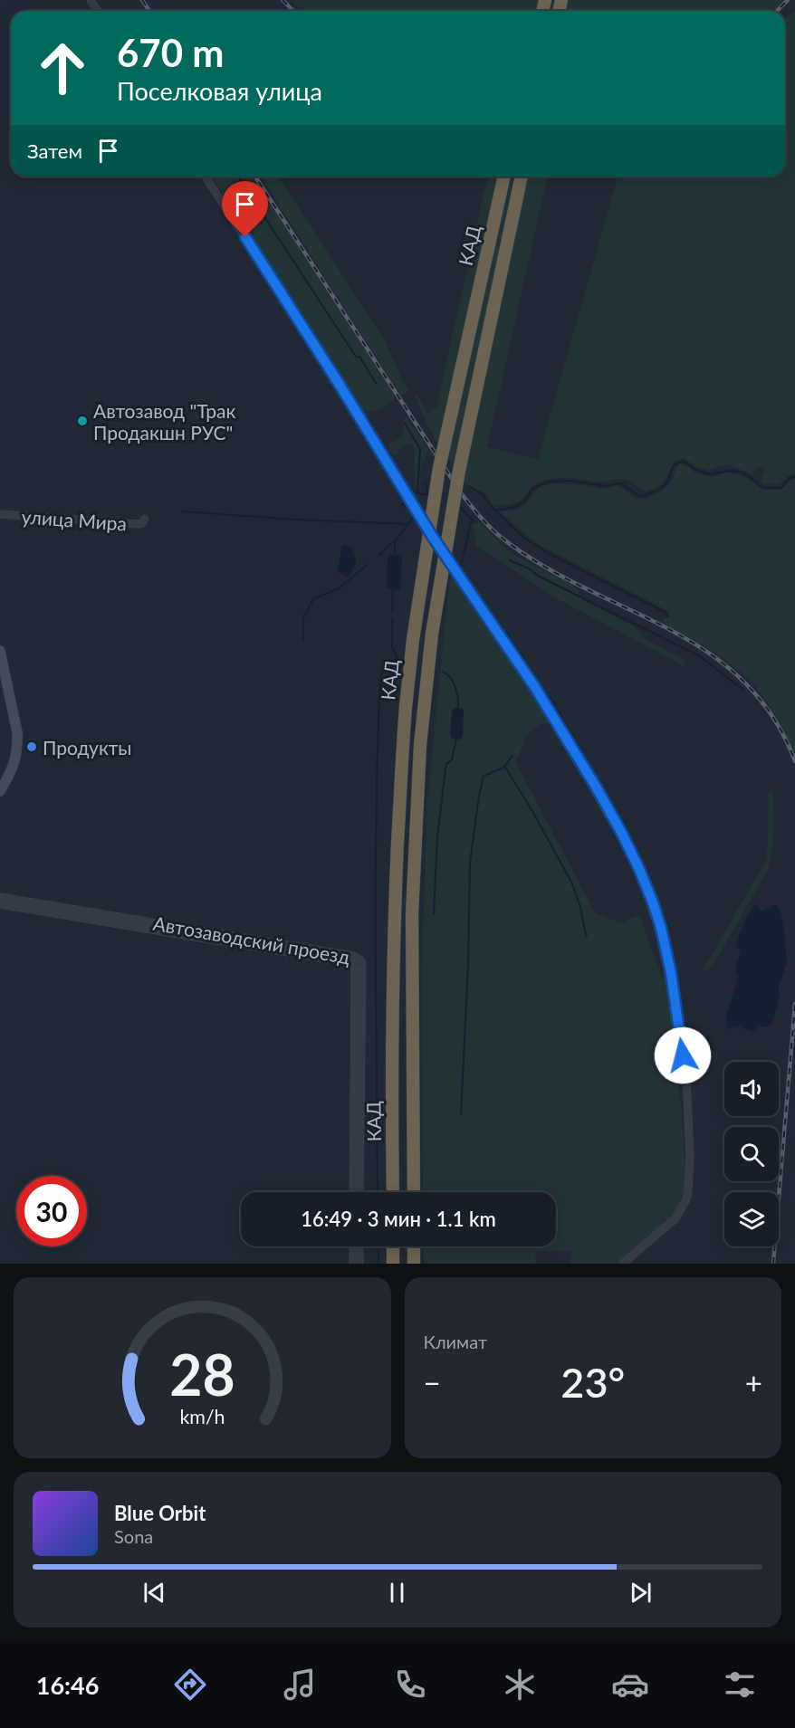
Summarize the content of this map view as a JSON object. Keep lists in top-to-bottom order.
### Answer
{
  "streets": {
    "highway": ["КАД"],
    "street": ["улица Мира", "Автозаводский проезд"]
  },
  "places": ["Автозавод \"Трак Продакшн РУС\"", "Продукты"],
  "page": {
    "turn": ["670 m", "Поселковая улица"],
    "then": "Затем",
    "limit": "30",
    "trip": "16:49 · 3 мин · 1.1 km",
    "tile": "Климат",
    "heat": ["−", "23°", "+"],
    "song": ["Blue Orbit", "Sona"],
    "tabs": "16:46",
    "gauge": ["28", "km/h"]
  }
}
